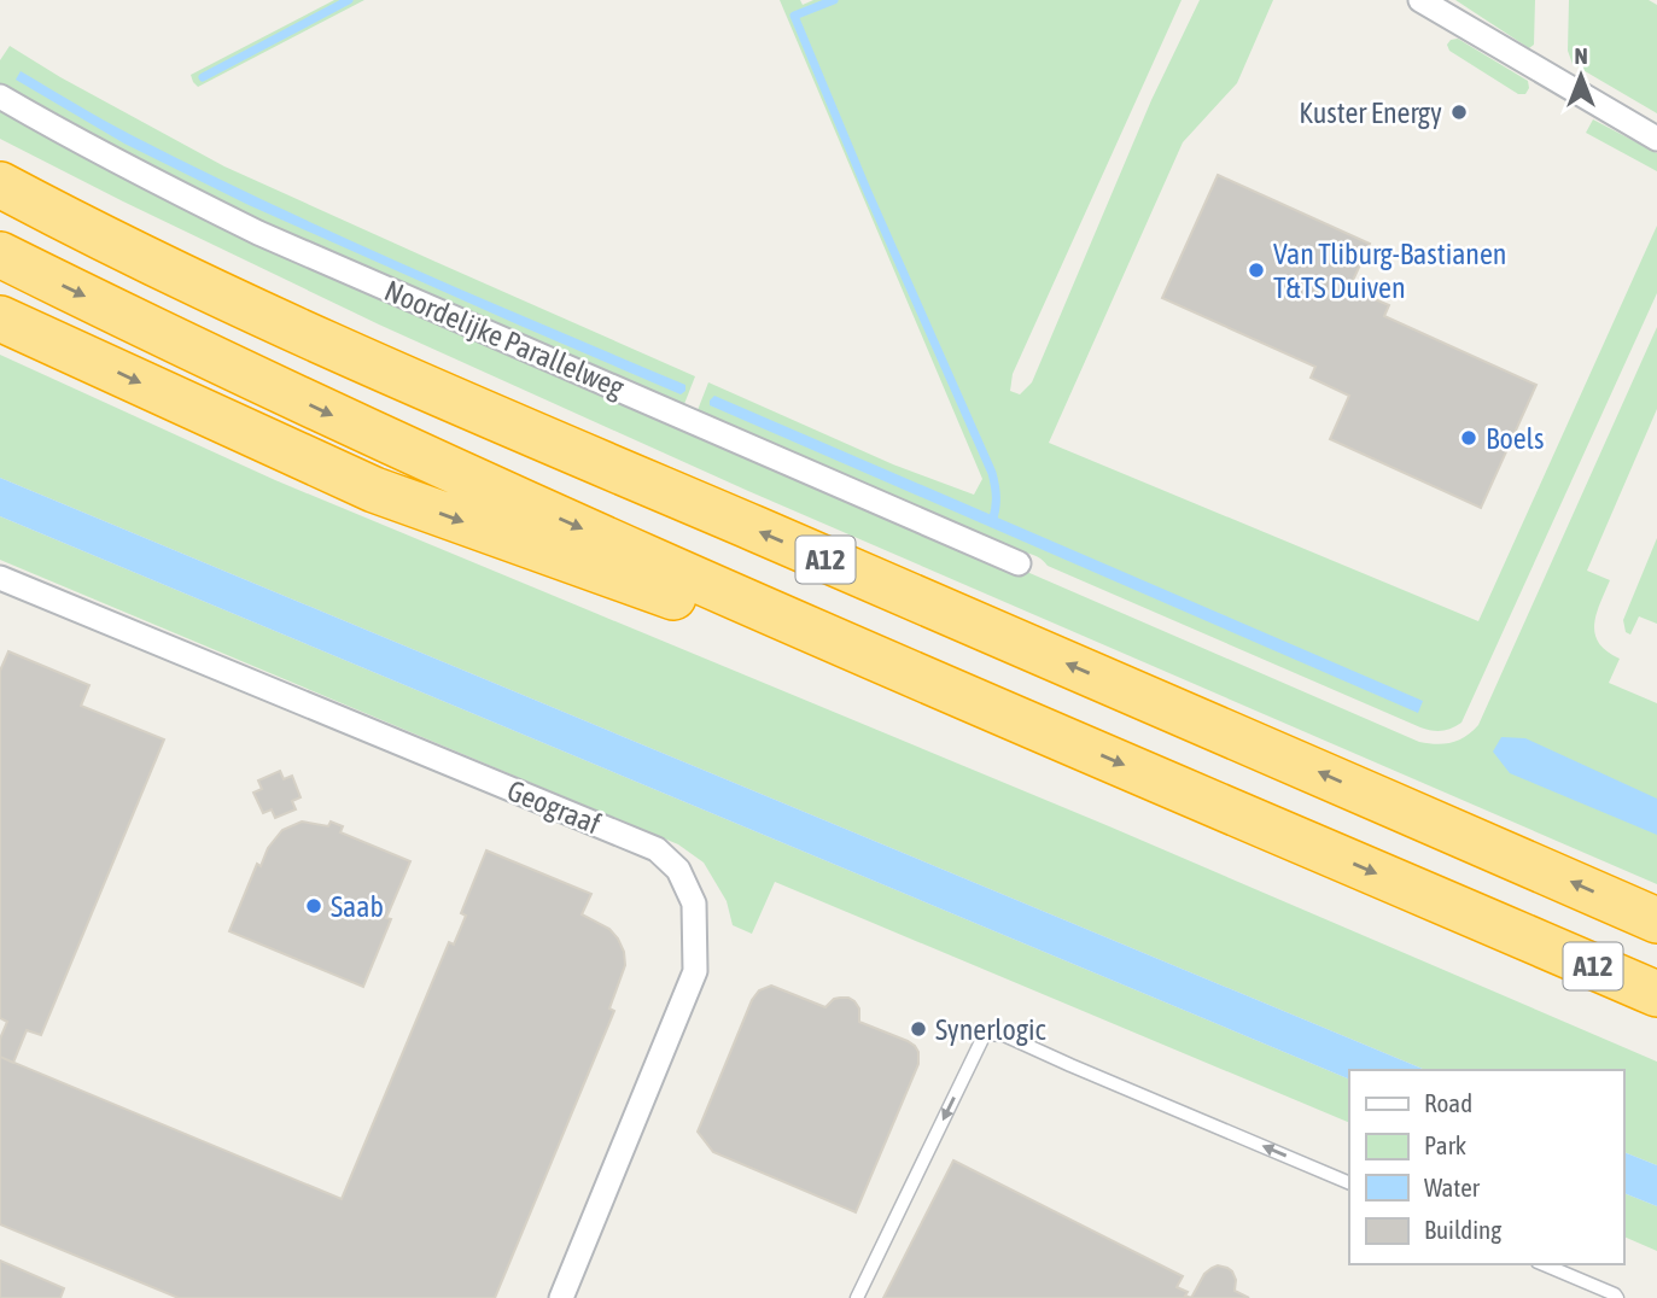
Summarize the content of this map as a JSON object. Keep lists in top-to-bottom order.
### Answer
{
  "streets": {
    "highway": ["A12"],
    "street": ["Noordelijke Parallelweg", "Geograaf"]
  },
  "places": [
    "Kuster Energy",
    "Van Tliburg-Bastianen T&TS Duiven",
    "Boels",
    "Saab",
    "Synerlogic"
  ],
  "legend": [
    "Road",
    "Park",
    "Water",
    "Building"
  ],
  "north": "top"
}
